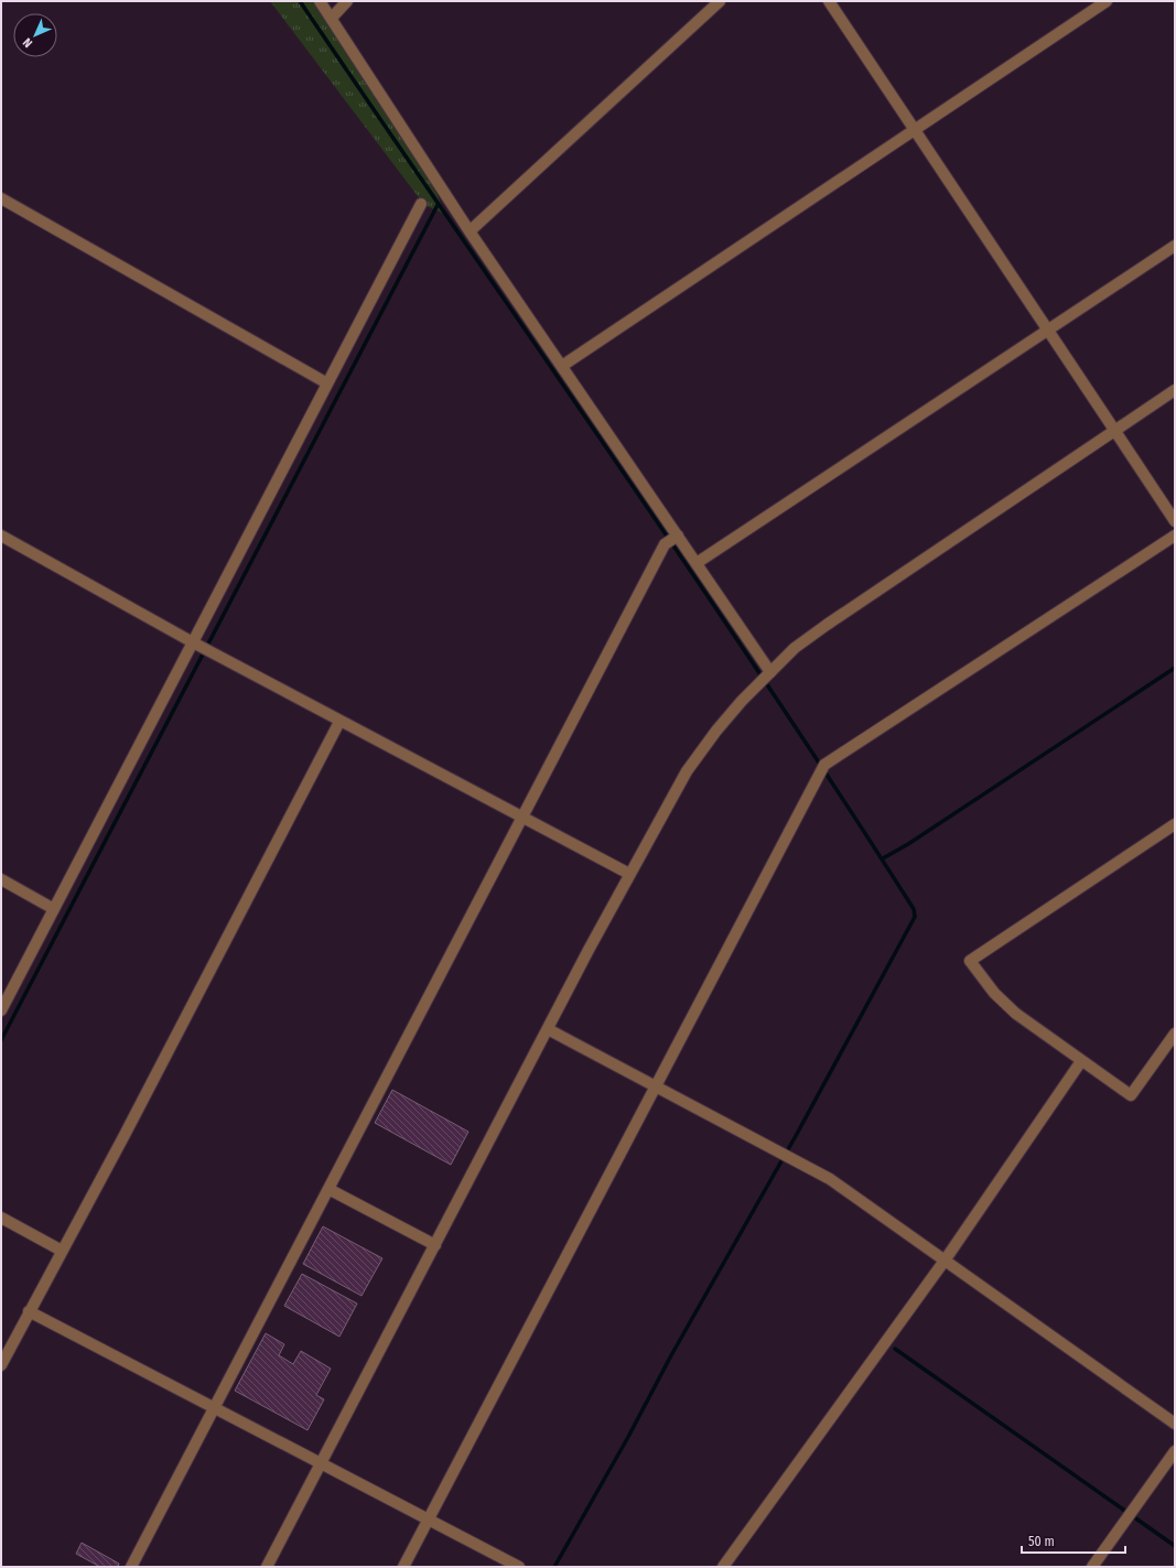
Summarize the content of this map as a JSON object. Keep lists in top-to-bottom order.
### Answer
{
  "scale_bar": "50 m",
  "north": "bottom left"
}
